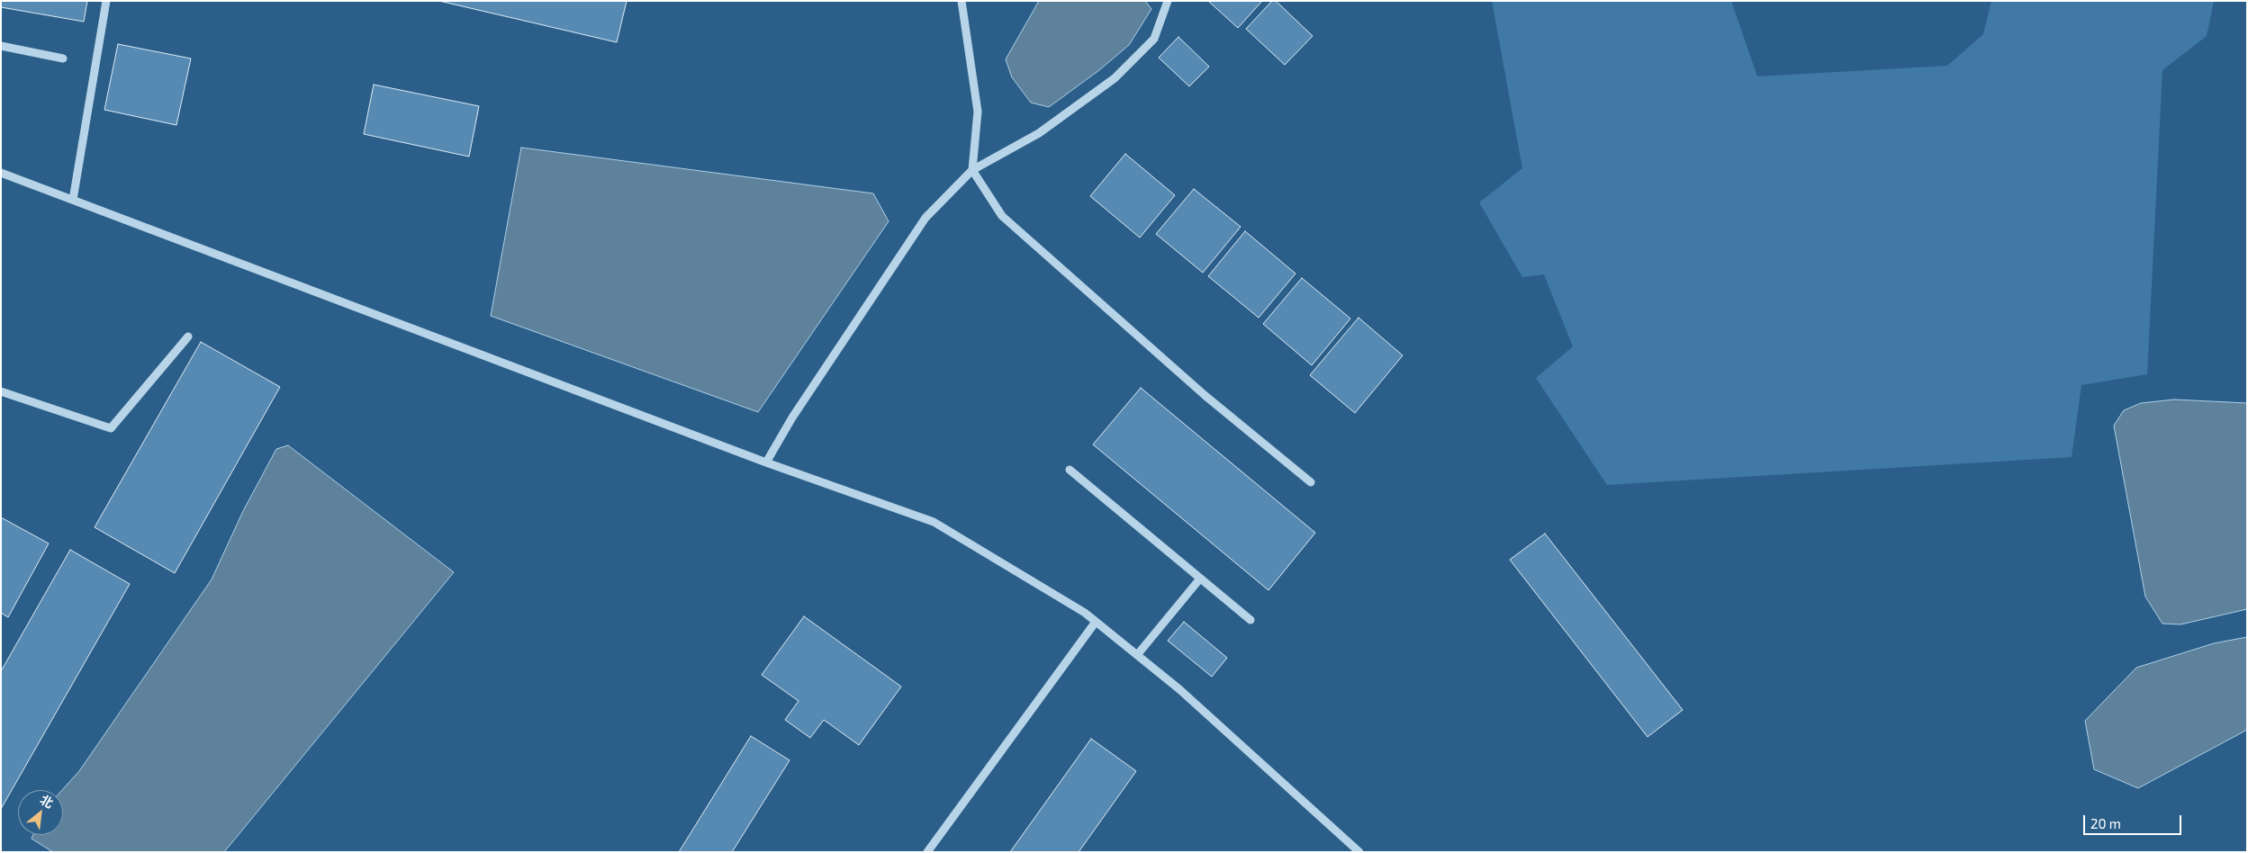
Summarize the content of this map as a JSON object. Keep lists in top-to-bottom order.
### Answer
{
  "scale_bar": "20 m",
  "north": "top right"
}
